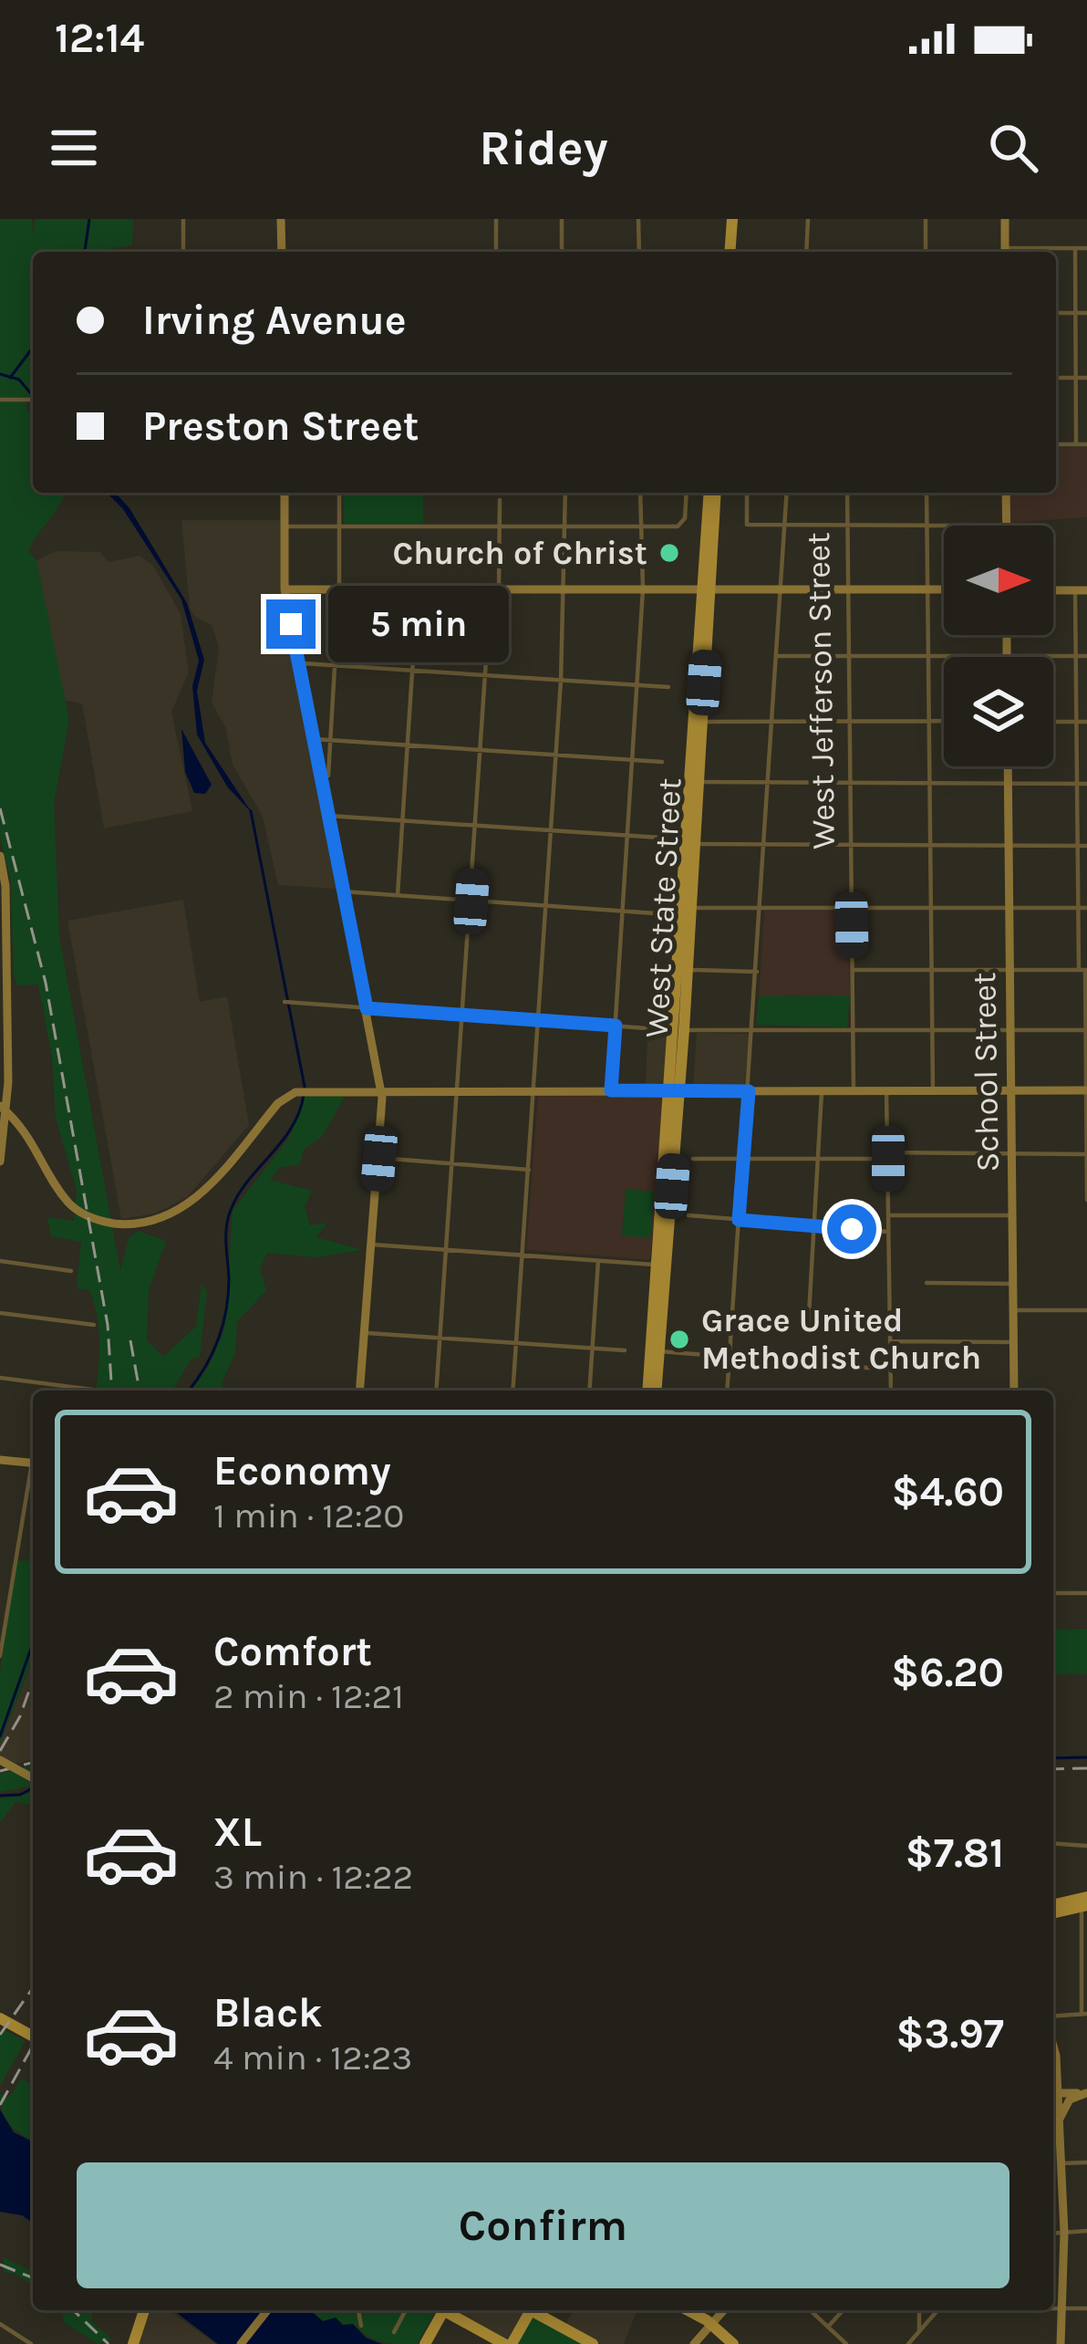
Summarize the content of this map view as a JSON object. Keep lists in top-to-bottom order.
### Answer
{
  "streets": {
    "main road": ["West State Street", "School Street"],
    "street": ["West Jefferson Street"]
  },
  "places": ["Church of Christ", "Grace United Methodist Church"],
  "north": "right",
  "page": {
    "status": "12:14",
    "header": "Ridey",
    "banner": ["Irving Avenue", "Preston Street"],
    "bubble": "5 min",
    "list": [
      {
        "name": "Economy",
        "note": "1 min · 12:20",
        "value": "$4.60"
      },
      {
        "name": "Comfort",
        "note": "2 min · 12:21",
        "value": "$6.20"
      },
      {
        "name": "XL",
        "note": "3 min · 12:22",
        "value": "$7.81"
      },
      {
        "name": "Black",
        "note": "4 min · 12:23",
        "value": "$3.97"
      }
    ],
    "buttons": "Confirm"
  }
}
